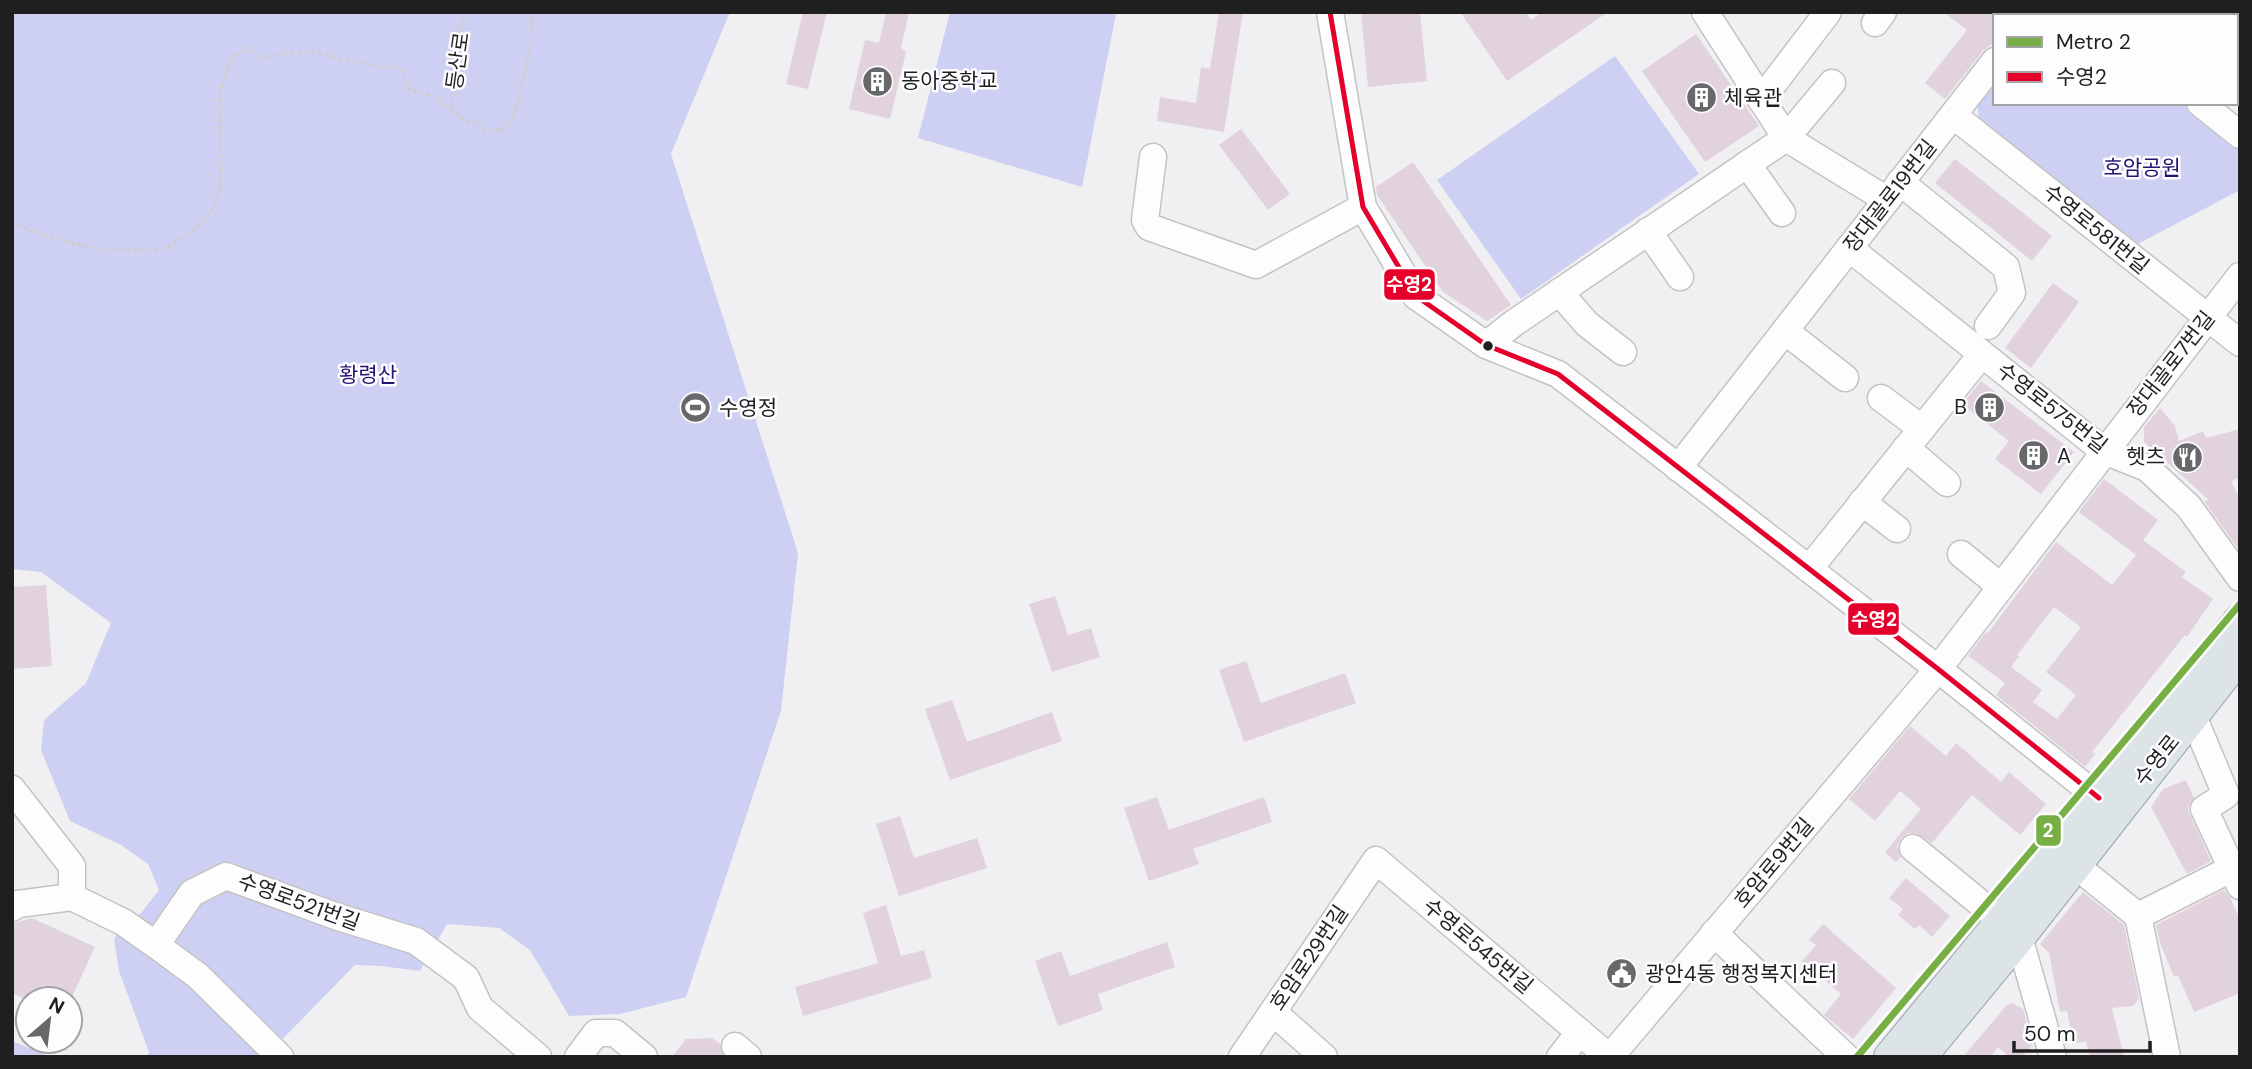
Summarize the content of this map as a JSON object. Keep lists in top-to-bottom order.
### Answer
{
  "streets": {
    "main road": ["수영로"],
    "street": [
      "장대골로19번길",
      "수영로581번길",
      "장대골로7번길",
      "수영로575번길",
      "호암로9번길",
      "수영로521번길",
      "수영로545번길",
      "호암로29번길"
    ],
    "path": ["등산로"]
  },
  "crossings": [
    ["장대골로19번길", "수영로581번길"],
    ["장대골로19번길", "수영로575번길"],
    ["수영로581번길", "장대골로7번길"],
    ["장대골로7번길", "수영로575번길"],
    ["장대골로7번길", "호암로9번길"],
    ["호암로9번길", "수영로545번길"],
    ["수영로545번길", "호암로29번길"]
  ],
  "parks": ["호암공원", "황령산"],
  "places": {
    "building": [
      "동아중학교",
      "체육관",
      "B",
      "A"
    ],
    "sports": ["수영정"],
    "restaurant": ["헷츠"],
    "public building": ["광안4동 행정복지센터"]
  },
  "lines": ["transit line 수영2", "metro line 2"],
  "legend": ["Metro 2", "수영2"],
  "scale_bar": "50 m",
  "north": "top right"
}
